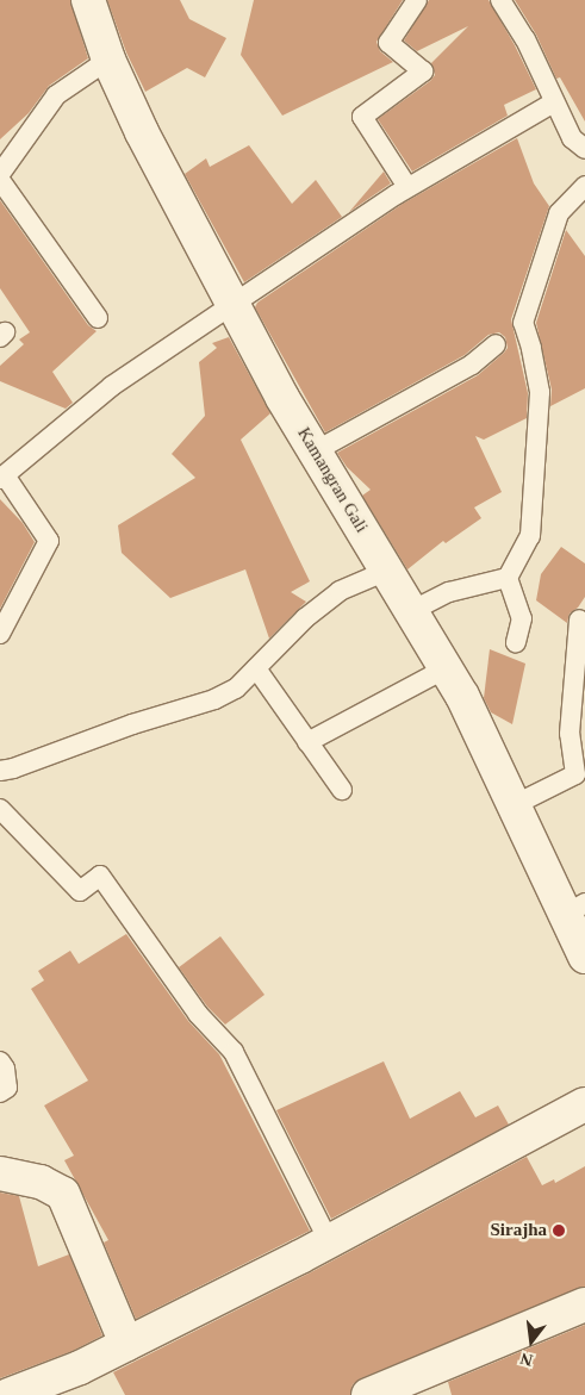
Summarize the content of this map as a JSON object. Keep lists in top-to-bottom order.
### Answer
{
  "streets": {
    "street": ["Kamangran Gali"]
  },
  "places": ["Sirajha"],
  "north": "bottom"
}
